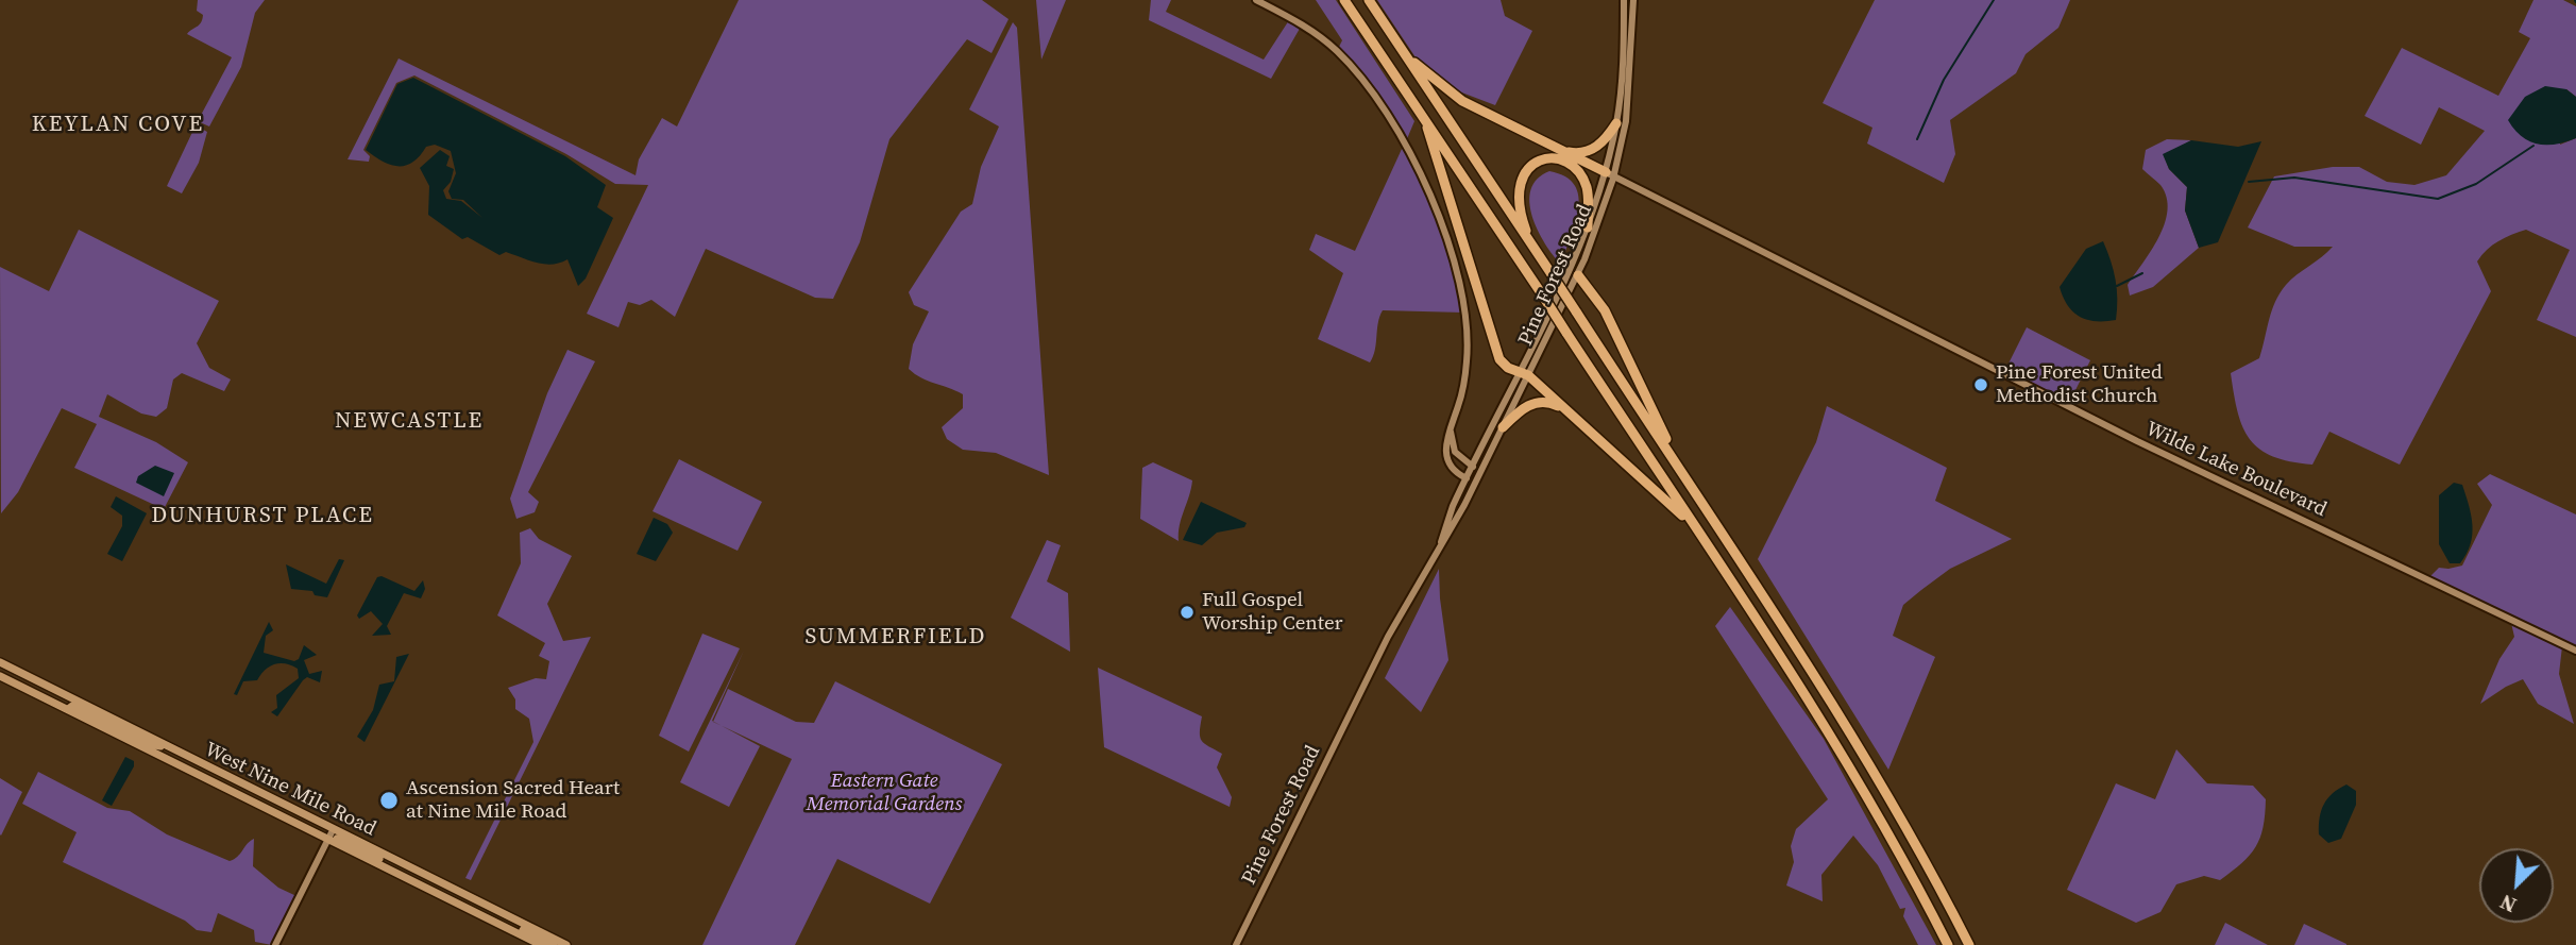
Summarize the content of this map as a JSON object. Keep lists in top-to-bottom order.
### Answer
{
  "streets": {
    "main road": ["West Nine Mile Road"],
    "street": ["Pine Forest Road", "Wilde Lake Boulevard"]
  },
  "crossings": [
    ["Pine Forest Road", "Wilde Lake Boulevard"]
  ],
  "districts": [
    "KEYLAN COVE",
    "NEWCASTLE",
    "DUNHURST PLACE",
    "SUMMERFIELD"
  ],
  "parks": ["Eastern Gate Memorial Gardens"],
  "places": ["Pine Forest United Methodist Church", "Full Gospel Worship Center", "Ascension Sacred Heart at Nine Mile Road"],
  "north": "bottom left"
}
